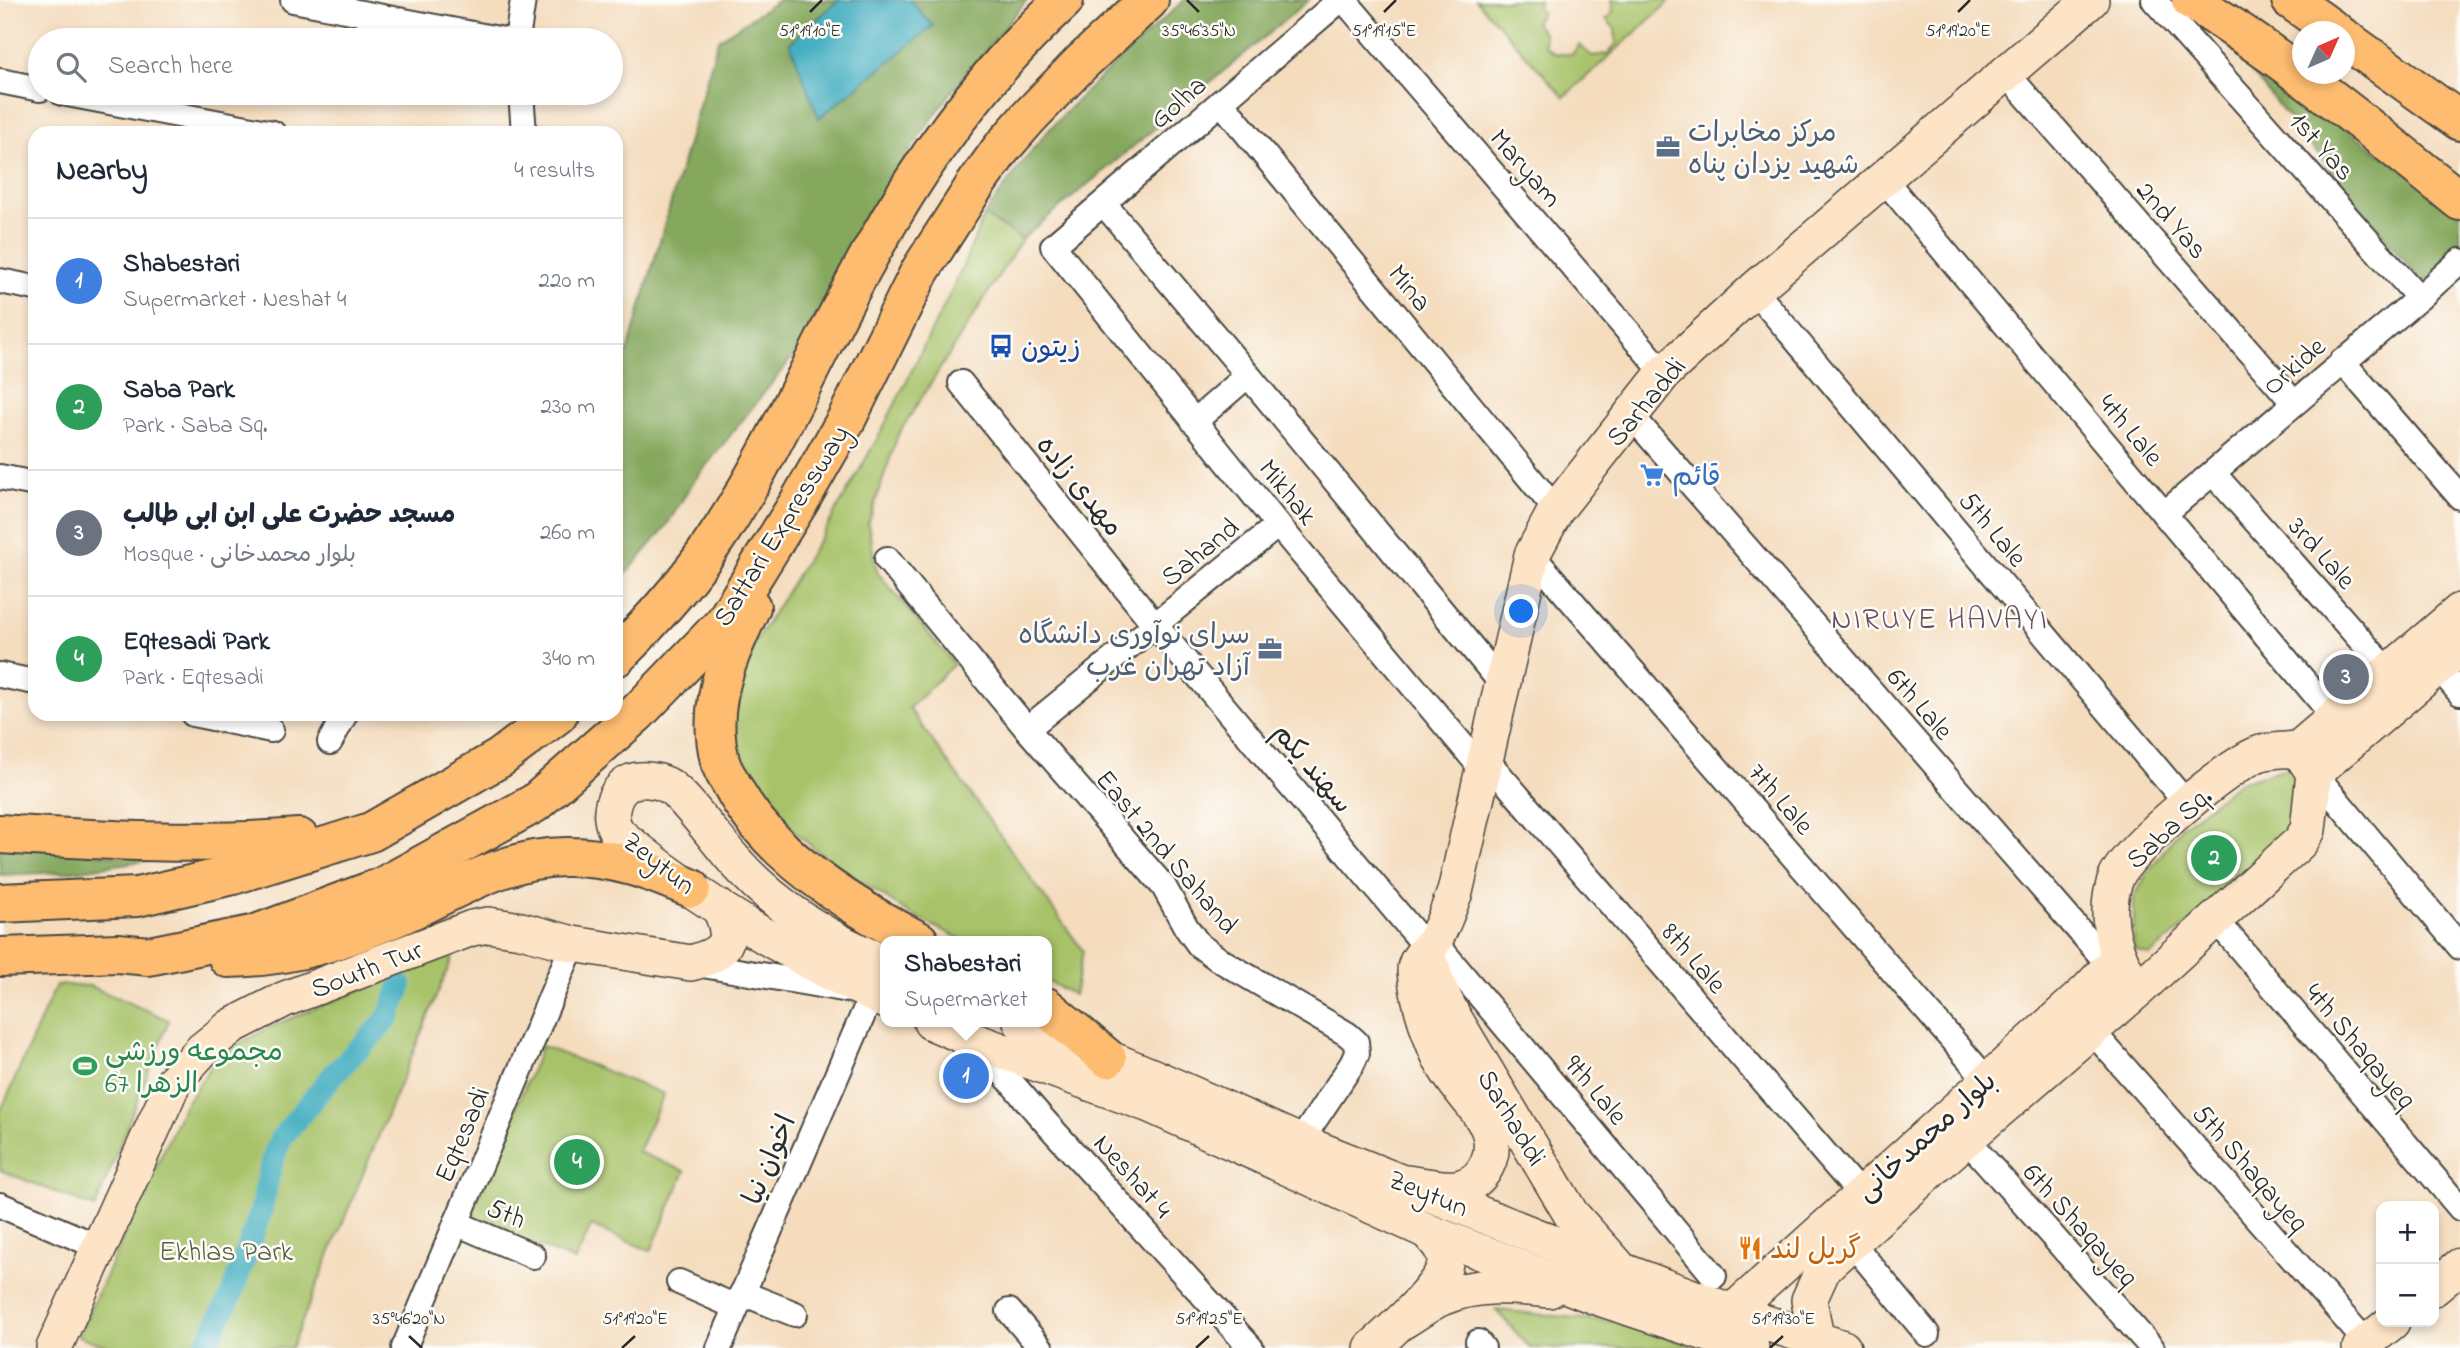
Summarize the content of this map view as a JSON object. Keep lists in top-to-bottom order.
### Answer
{
  "streets": {
    "main road": ["Sattari Expressway"],
    "street": [
      "Golha",
      "1st Yas",
      "Maryam",
      "2nd Yas",
      "Mina",
      "Orkide",
      "Sarhaddi",
      "4th Lale",
      "مهدی زاده",
      "Mikhak",
      "5th Lale",
      "Sahand",
      "3rd Lale",
      "6th Lale",
      "سهند يكم",
      "7th Lale",
      "Saba Sq.",
      "East 2nd Sahand",
      "Zeytun",
      "8th Lale",
      "South Tur",
      "4th Shaqayeq",
      "9th Lale",
      "Eqtesadi",
      "بلوار محمدخانی",
      "اخوان نیا",
      "5th Shaqayeq",
      "Neshat 4",
      "5th",
      "6th Shaqayeq"
    ]
  },
  "crossings": [
    ["Golha", "Maryam"],
    ["Golha", "Mina"],
    ["Golha", "Mikhak"],
    ["1st Yas", "Orkide"],
    ["Maryam", "Sarhaddi"],
    ["2nd Yas", "Orkide"],
    ["2nd Yas", "Sarhaddi"],
    ["Mina", "Sarhaddi"],
    ["Orkide", "4th Lale"],
    ["Orkide", "3rd Lale"],
    ["Sarhaddi", "4th Lale"],
    ["Sarhaddi", "Mikhak"],
    ["Sarhaddi", "5th Lale"],
    ["Sarhaddi", "6th Lale"],
    ["Sarhaddi", "سهند يكم"],
    ["Sarhaddi", "7th Lale"],
    ["Sarhaddi", "Zeytun"],
    ["Sarhaddi", "8th Lale"],
    ["Sarhaddi", "9th Lale"],
    ["مهدی زاده", "Sahand"],
    ["مهدی زاده", "سهند يكم"],
    ["Mikhak", "Sahand"],
    ["Mikhak", "8th Lale"],
    ["5th Lale", "Saba Sq."],
    ["Sahand", "سهند يكم"],
    ["Sahand", "East 2nd Sahand"],
    ["6th Lale", "Saba Sq."],
    ["6th Lale", "بلوار محمدخانی"],
    ["سهند يكم", "9th Lale"],
    ["7th Lale", "بلوار محمدخانی"],
    ["Saba Sq.", "بلوار محمدخانی"],
    ["East 2nd Sahand", "Zeytun"],
    ["Zeytun", "بلوار محمدخانی"],
    ["Zeytun", "Neshat 4"],
    ["8th Lale", "بلوار محمدخانی"],
    ["South Tur", "Eqtesadi"],
    ["Eqtesadi", "5th"],
    ["بلوار محمدخانی", "5th Shaqayeq"],
    ["بلوار محمدخانی", "6th Shaqayeq"]
  ],
  "districts": ["NIRUYE HAVAYI"],
  "parks": ["Ekhlas Park"],
  "places": {
    "office": ["مرکز مخابرات شهید یزدان پناه", "سرای نوآوری دانشگاه آزاد تهران غرب"],
    "bus stop": ["زیتون"],
    "supermarket": ["قائم"],
    "sports": ["مجموعه ورزشي الزهرا 67"],
    "restaurant": ["گریل لند"]
  },
  "north": "top right",
  "page": {
    "search": "Search here",
    "heading": ["Nearby", "4 results"],
    "list": [
      {
        "mark": "1",
        "name": "Shabestari",
        "note": "Supermarket · Neshat 4",
        "value": "220 m"
      },
      {
        "mark": "2",
        "name": "Saba Park",
        "note": "Park · Saba Sq.",
        "value": "230 m"
      },
      {
        "mark": "3",
        "name": "مسجد حضرت علی ابن ابی طالب",
        "note": "Mosque · بلوار محمدخانی",
        "value": "260 m"
      },
      {
        "mark": "4",
        "name": "Eqtesadi Park",
        "note": "Park · Eqtesadi",
        "value": "340 m"
      }
    ],
    "pins": [
      "3",
      "2",
      "1",
      "4"
    ],
    "popup": ["Shabestari", "Supermarket"],
    "map_buttons": ["+", "−"]
  },
  "coordinates": [
    "51°19'10\"E",
    "35°46'35\"N",
    "51°19'15\"E",
    "51°19'20\"E",
    "51°19'30\"E",
    "35°46'20\"N",
    "51°19'25\"E"
  ]
}
